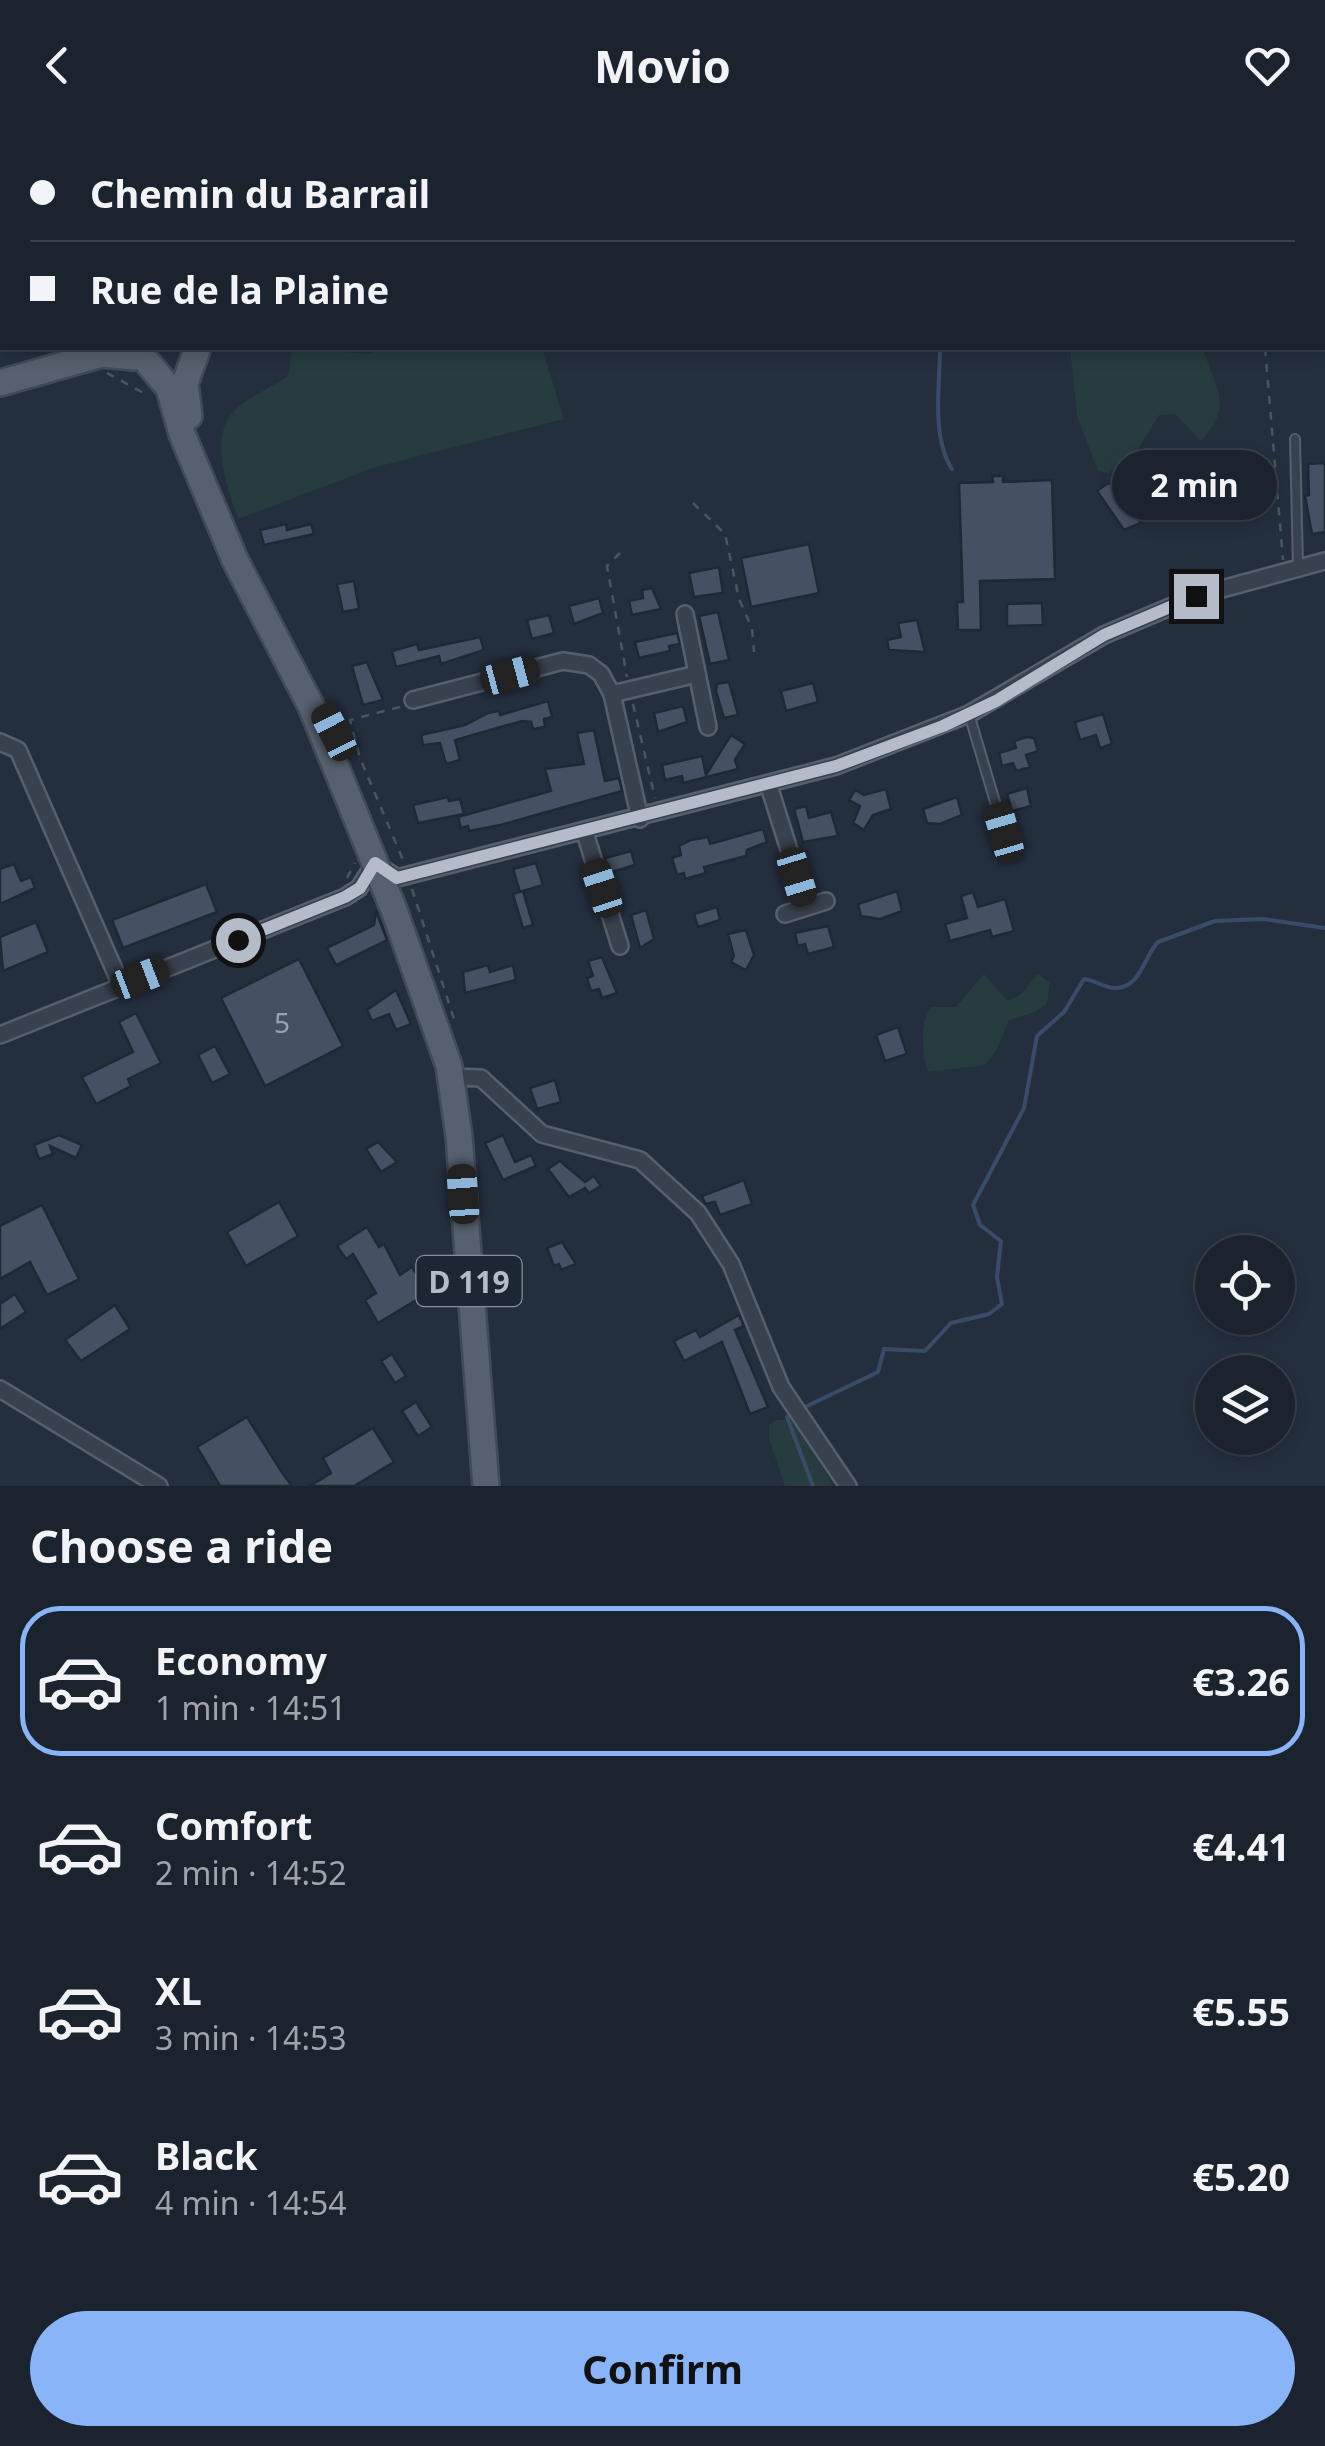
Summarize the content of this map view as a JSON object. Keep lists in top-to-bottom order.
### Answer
{
  "streets": {
    "main road": ["D 119"]
  },
  "house_numbers": ["5"],
  "page": {
    "header": "Movio",
    "banner": ["Chemin du Barrail", "Rue de la Plaine"],
    "bubble": "2 min",
    "heading": "Choose a ride",
    "list": [
      {
        "name": "Economy",
        "note": "1 min · 14:51",
        "value": "€3.26"
      },
      {
        "name": "Comfort",
        "note": "2 min · 14:52",
        "value": "€4.41"
      },
      {
        "name": "XL",
        "note": "3 min · 14:53",
        "value": "€5.55"
      },
      {
        "name": "Black",
        "note": "4 min · 14:54",
        "value": "€5.20"
      }
    ],
    "buttons": "Confirm"
  }
}
